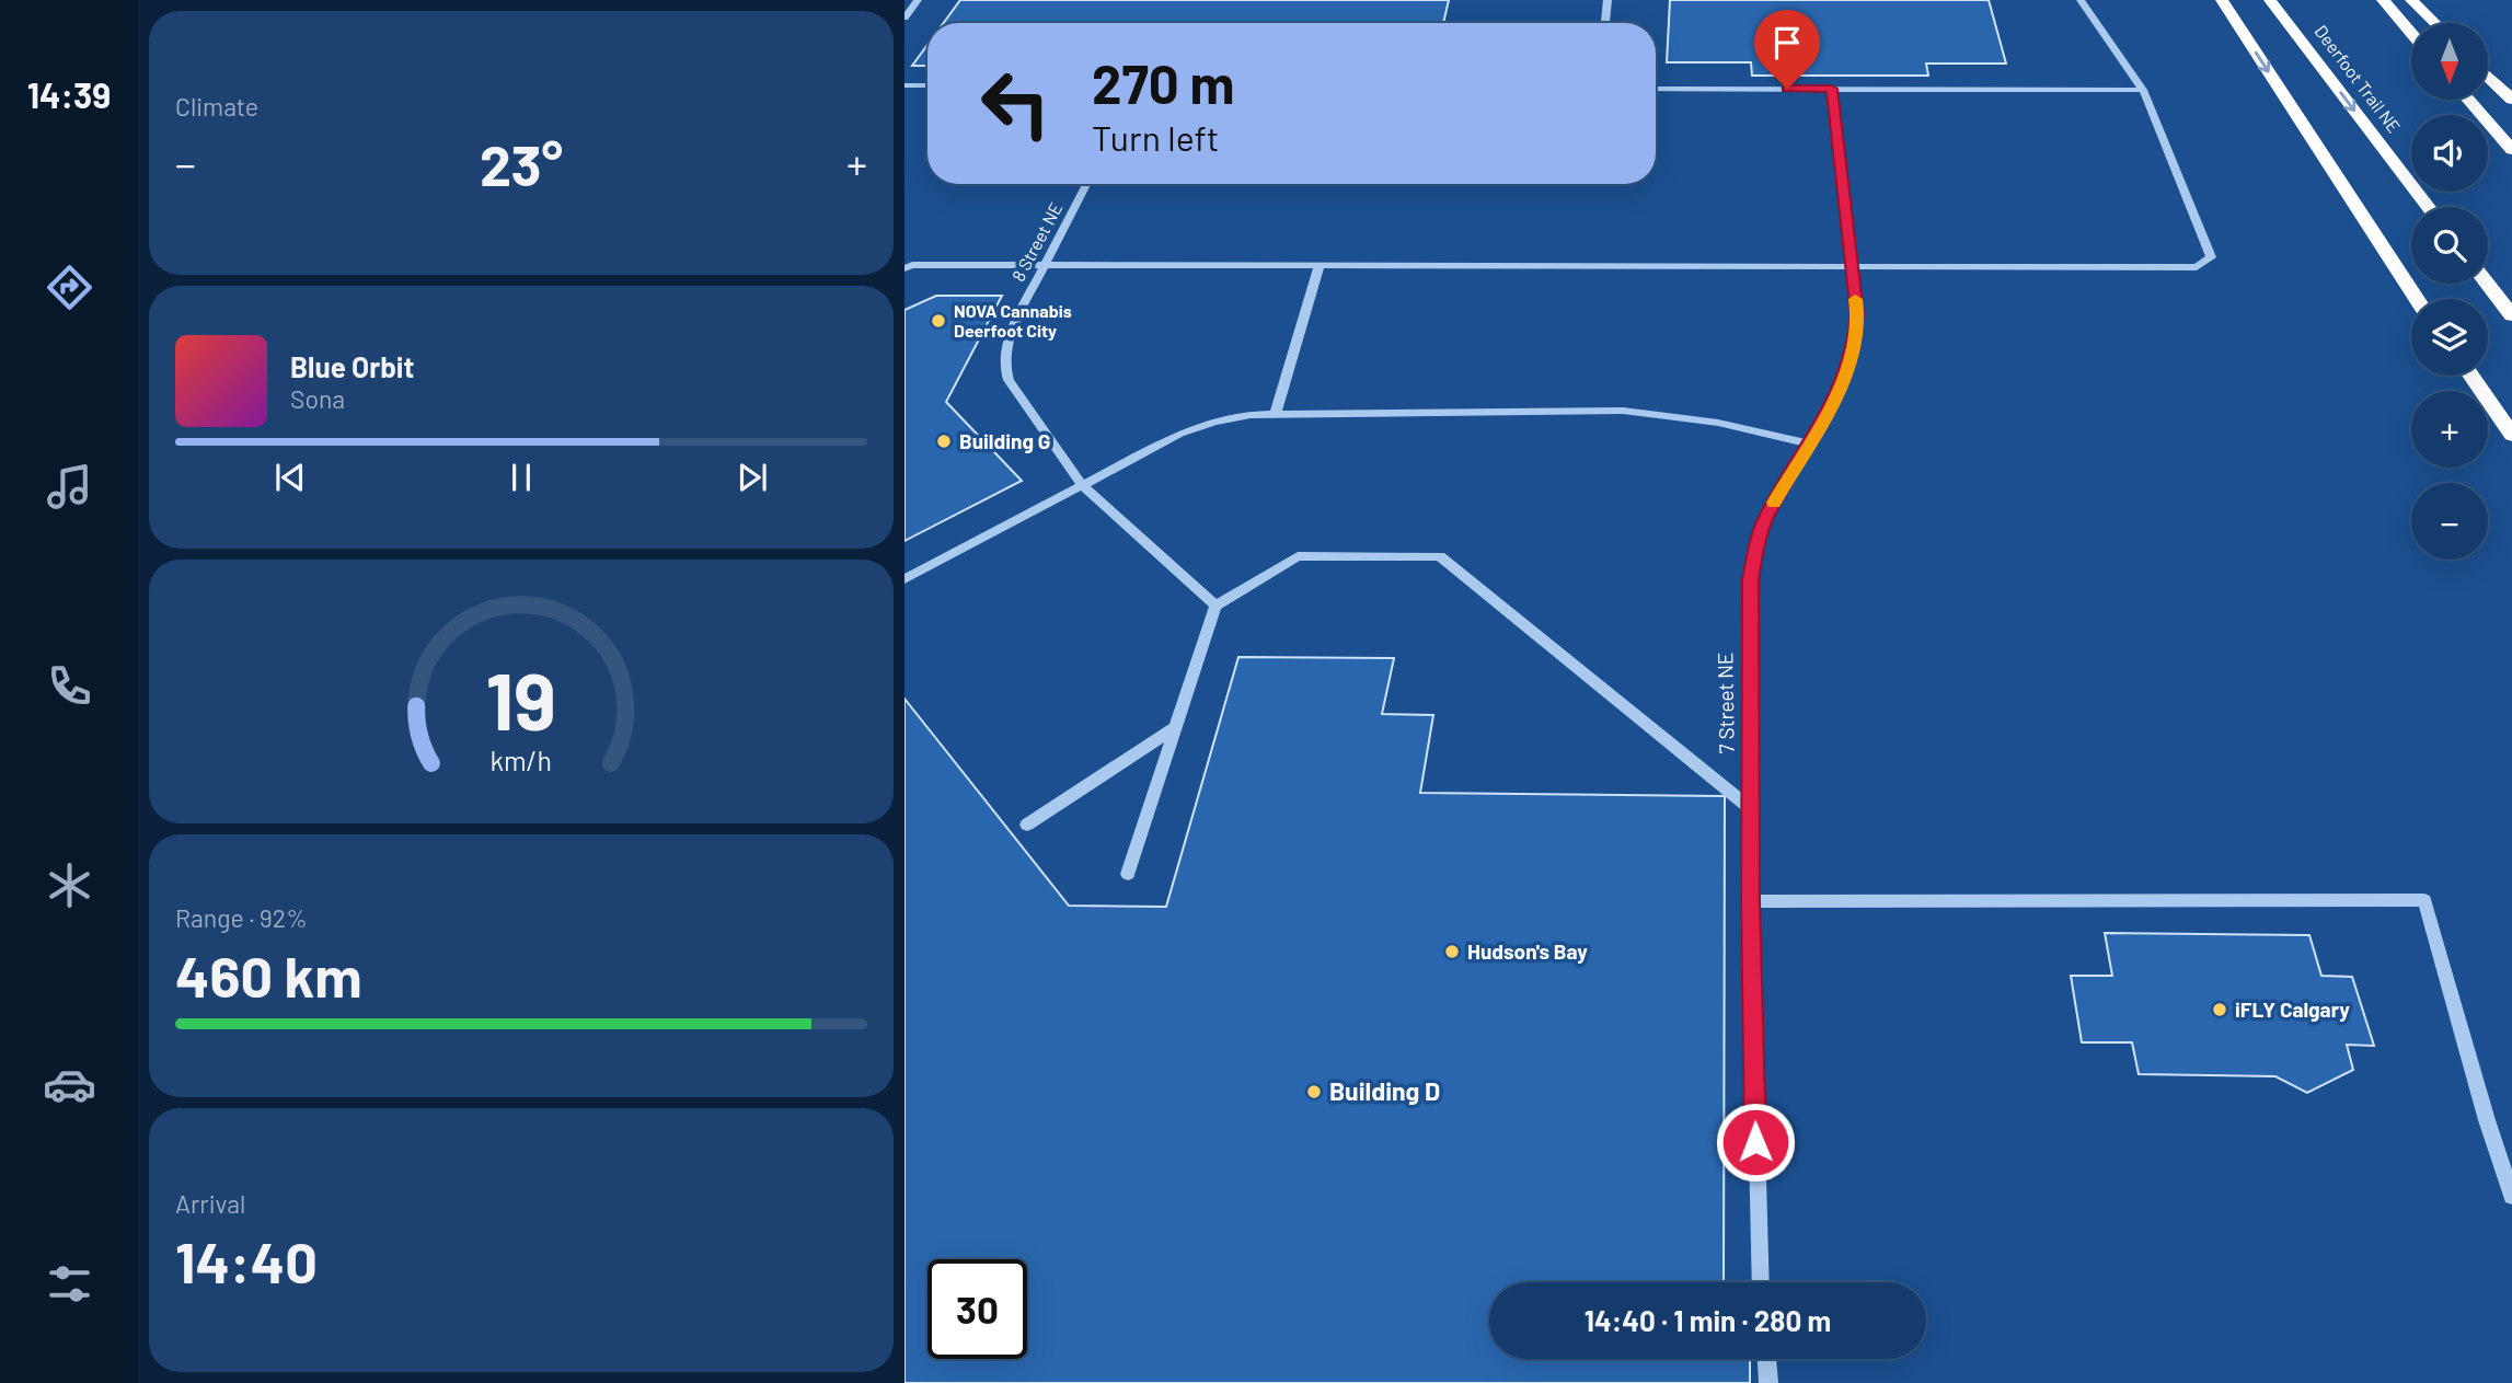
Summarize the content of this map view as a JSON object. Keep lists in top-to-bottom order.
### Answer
{
  "streets": {
    "highway": ["Deerfoot Trail NE"],
    "street": ["8 Street NE", "7 Street NE"]
  },
  "places": [
    "NOVA Cannabis Deerfoot City",
    "Building G",
    "Hudson's Bay",
    "iFLY Calgary",
    "Building D"
  ],
  "north": "bottom",
  "page": {
    "tabs": "14:39",
    "tile": [
      "Climate",
      ["Range · 92%", "460 km"],
      ["Arrival", "14:40"]
    ],
    "map_buttons": ["+", "−"],
    "turn": ["270 m", "Turn left"],
    "heat": ["−", "23°", "+"],
    "song": ["Blue Orbit", "Sona"],
    "limit": "30",
    "trip": "14:40 · 1 min · 280 m",
    "gauge": ["19", "km/h"]
  }
}
